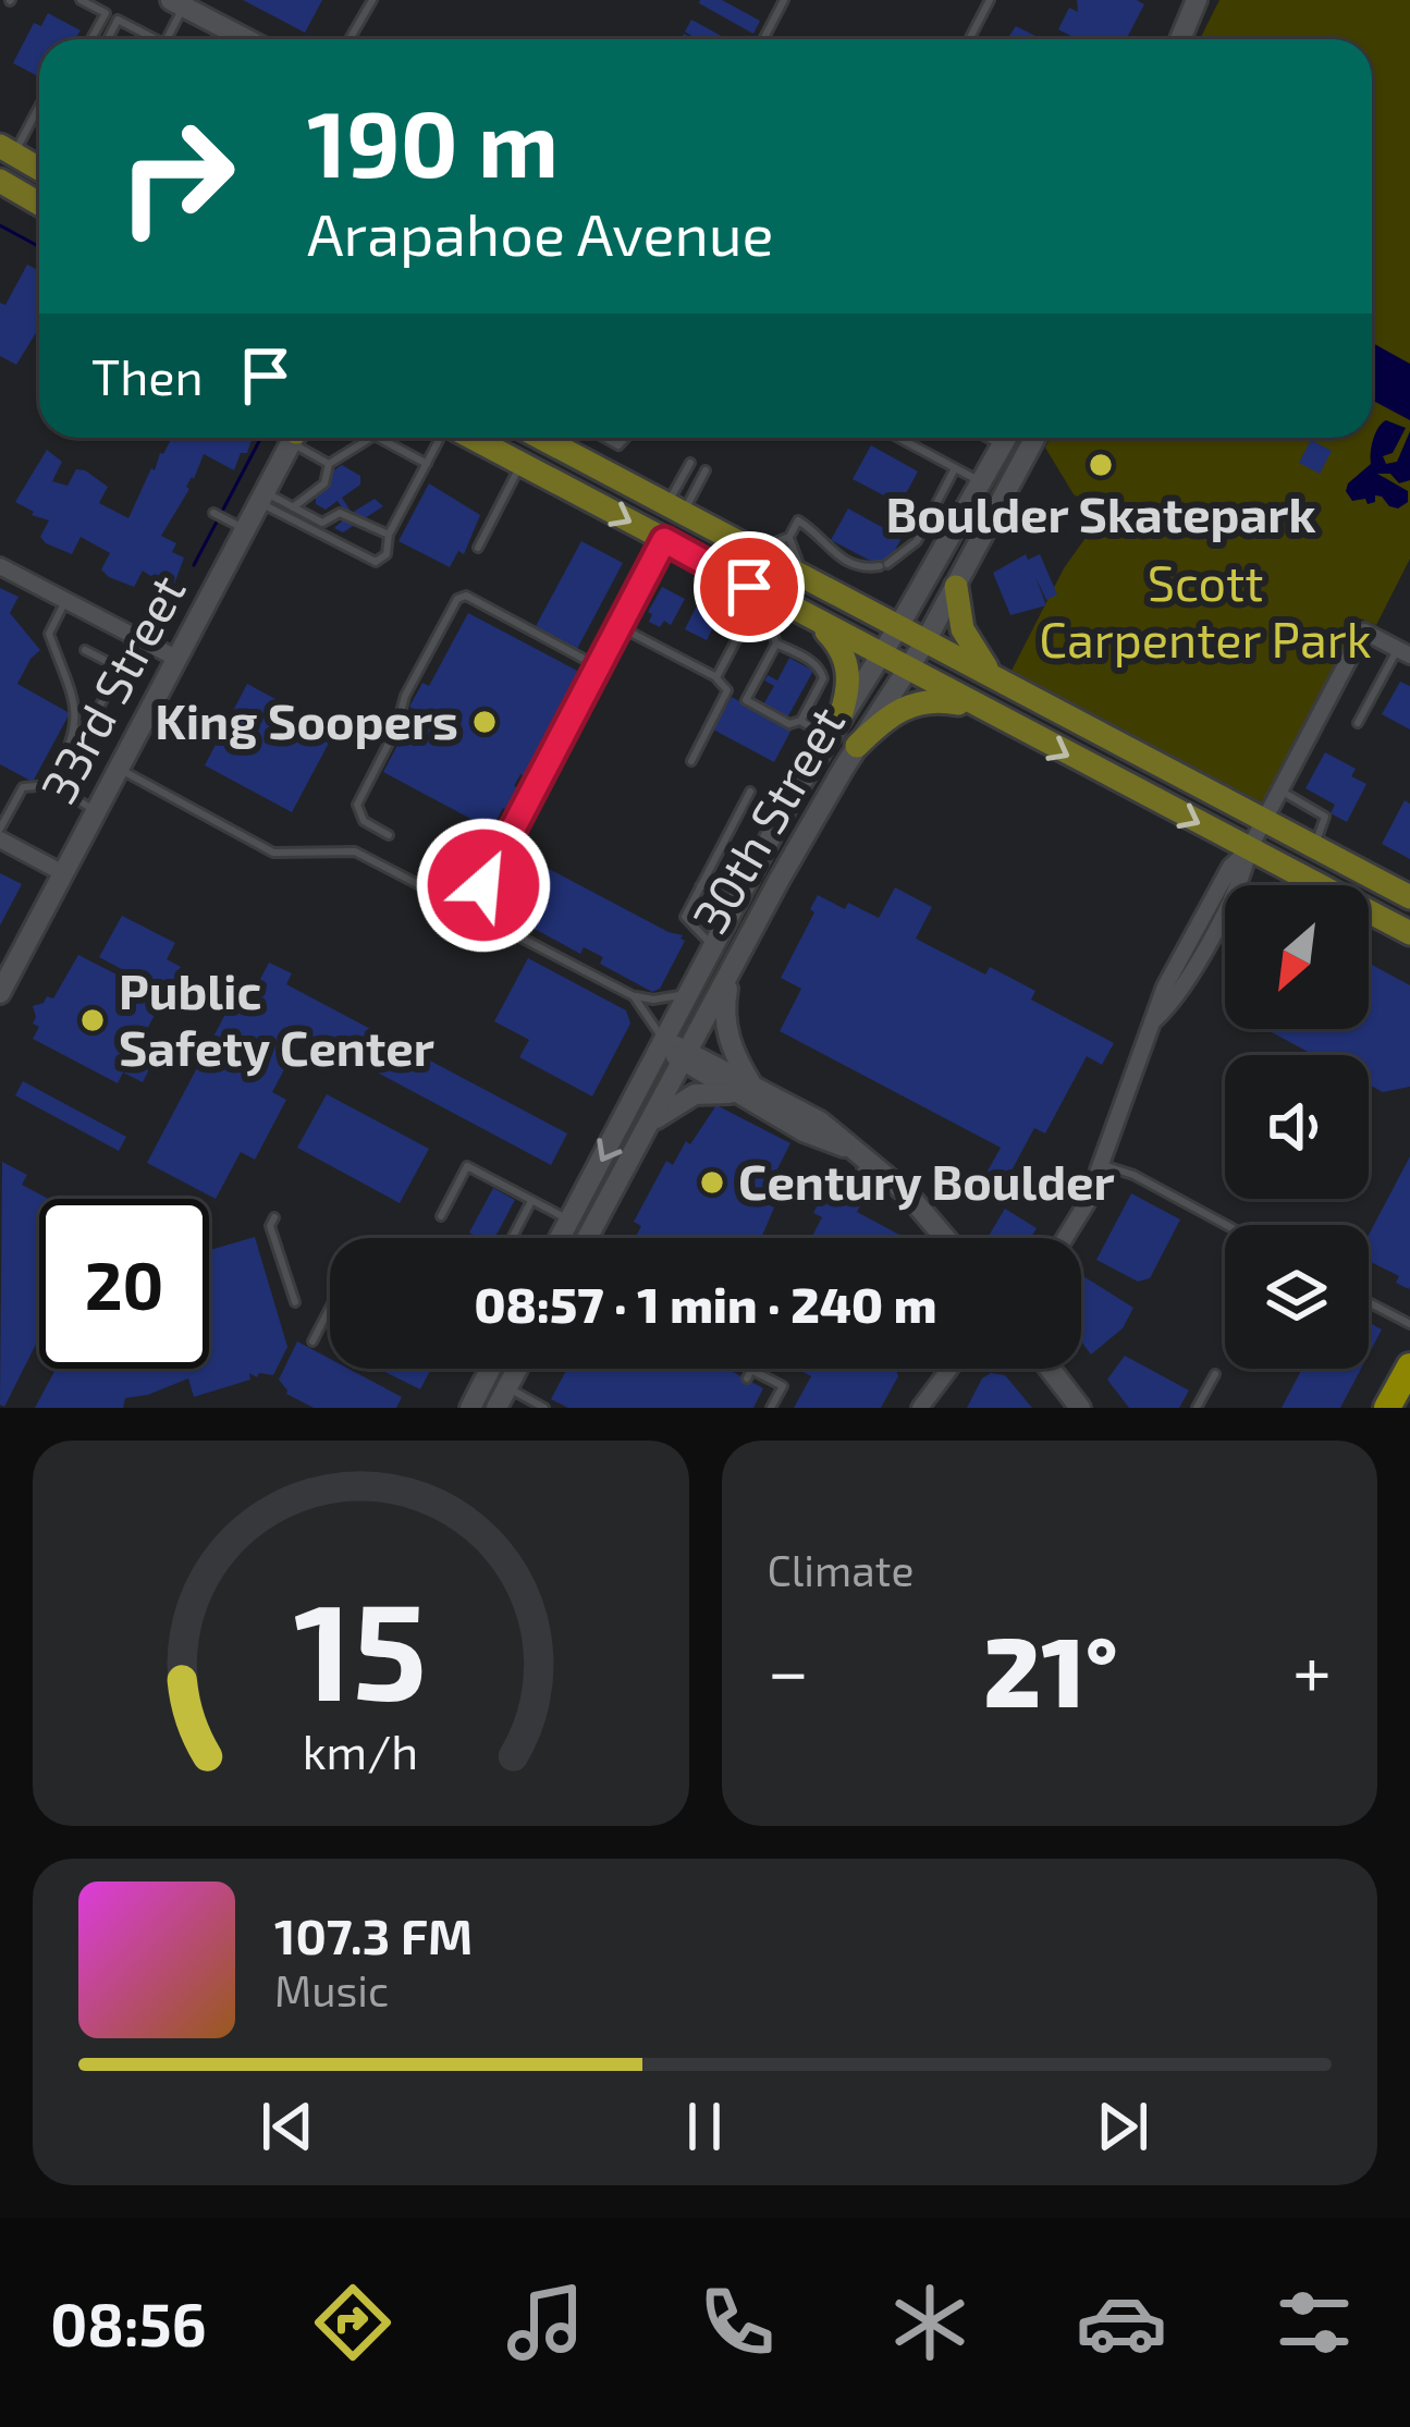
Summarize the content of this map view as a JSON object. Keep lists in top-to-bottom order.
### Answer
{
  "streets": {
    "main road": ["33rd Street", "30th Street"]
  },
  "parks": ["Scott Carpenter Park"],
  "places": [
    "Boulder Skatepark",
    "King Soopers",
    "Public Safety Center",
    "Century Boulder"
  ],
  "north": "bottom left",
  "page": {
    "turn": ["190 m", "Arapahoe Avenue"],
    "then": "Then",
    "limit": "20",
    "trip": "08:57 · 1 min · 240 m",
    "tile": "Climate",
    "heat": ["−", "21°", "+"],
    "song": ["107.3 FM", "Music"],
    "tabs": "08:56",
    "gauge": ["15", "km/h"]
  }
}
